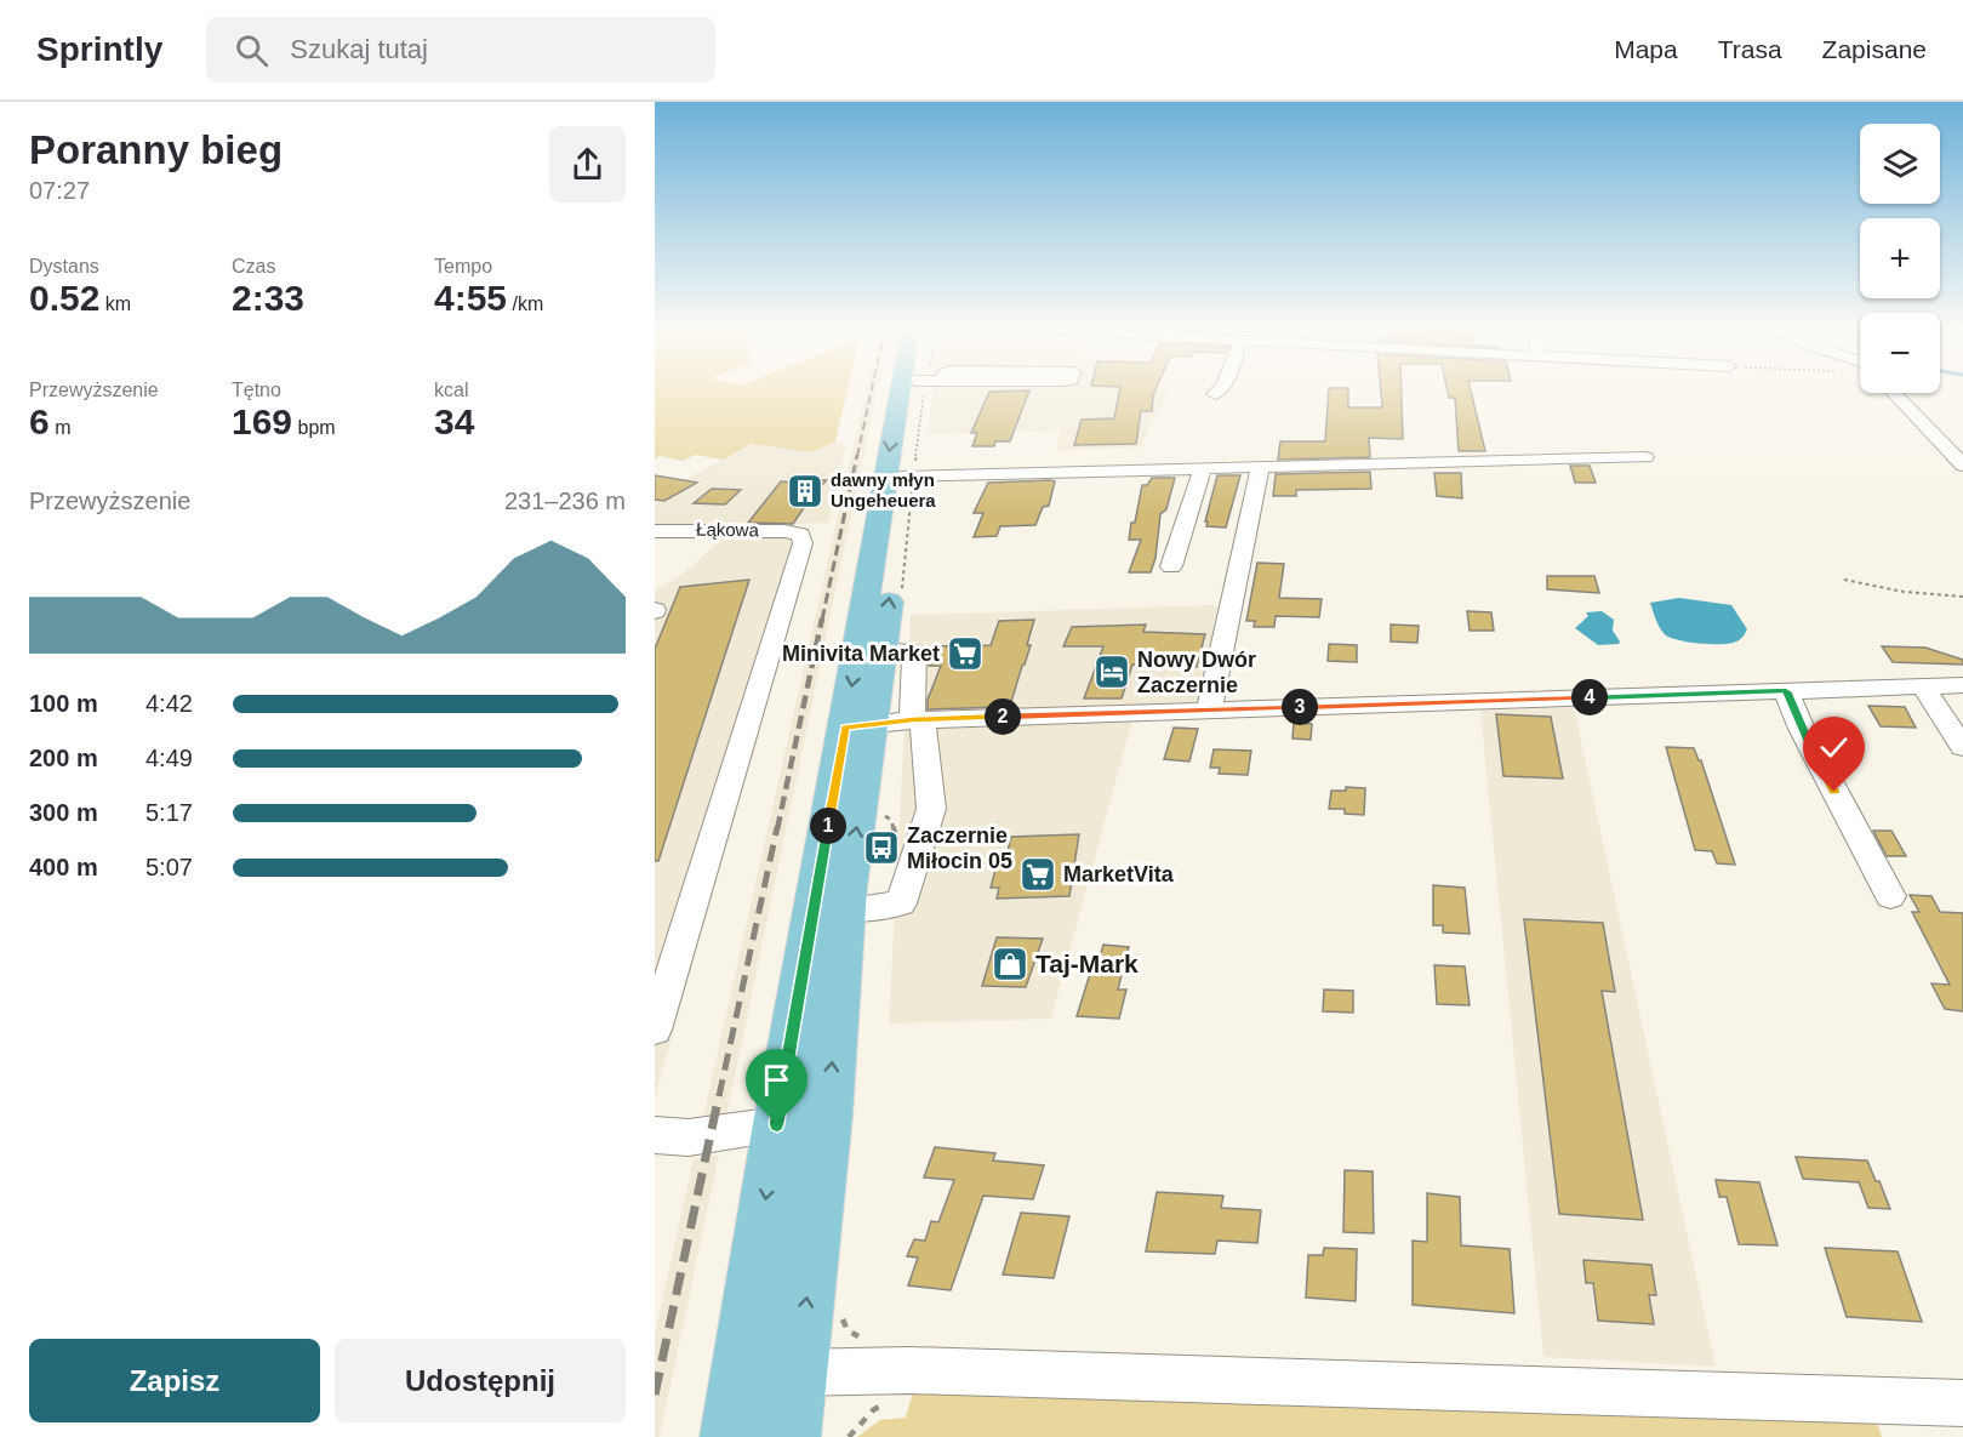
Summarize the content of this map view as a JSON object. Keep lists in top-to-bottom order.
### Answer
{
  "streets": {
    "street": ["Łąkowa"]
  },
  "places": {
    "building": ["dawny młyn Ungeheuera"],
    "supermarket": ["Minivita Market", "MarketVita"],
    "hotel": ["Nowy Dwór Zaczernie"],
    "bus stop": ["Zaczernie Miłocin 05"],
    "shop": ["Taj-Mark"]
  },
  "page": {
    "header": "Sprintly",
    "search": "Szukaj tutaj",
    "nav": ["Mapa", "Trasa", "Zapisane"],
    "heading": ["Poranny bieg", "07:27"],
    "map_buttons": ["+", "−"],
    "stats": [
      ["Dystans", "0.52 km"],
      ["Czas", "2:33"],
      ["Tempo", "4:55 /km"],
      ["Przewyższenie", "6 m"],
      ["Tętno", "169 bpm"],
      ["kcal", "34"]
    ],
    "chart": ["Przewyższenie", "231–236 m"],
    "list": [
      {
        "name": "100 m",
        "note": "4:42"
      },
      {
        "name": "200 m",
        "note": "4:49"
      },
      {
        "name": "300 m",
        "note": "5:17"
      },
      {
        "name": "400 m",
        "note": "5:07"
      }
    ],
    "pins": [
      "4",
      "3",
      "2",
      "1"
    ],
    "buttons": ["Zapisz", "Udostępnij"]
  }
}
